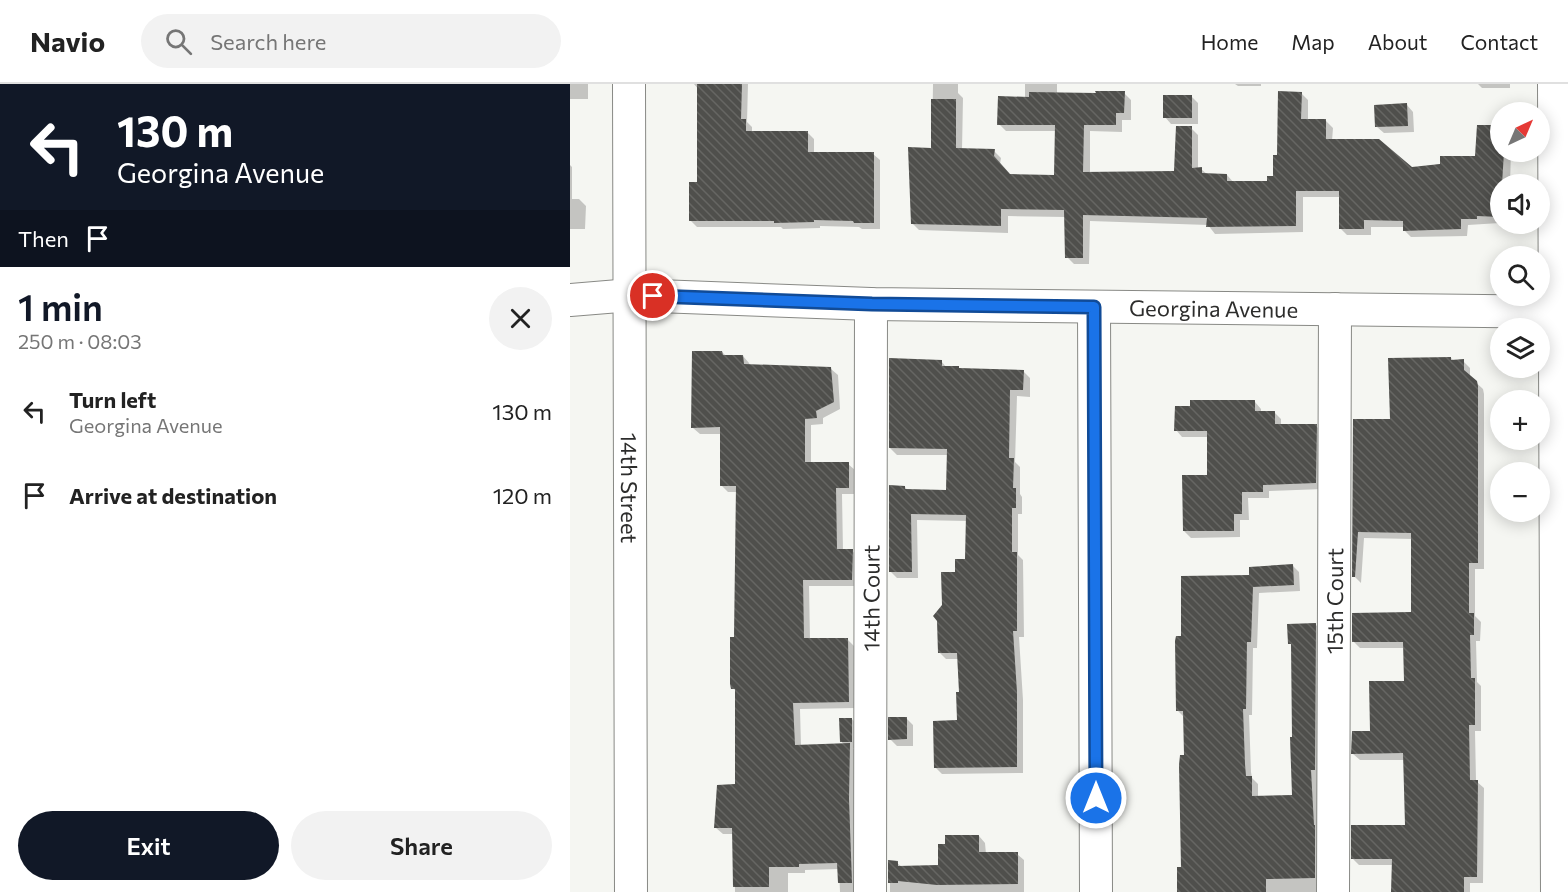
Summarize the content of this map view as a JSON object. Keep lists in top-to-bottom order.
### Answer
{
  "streets": {
    "street": [
      "Georgina Avenue",
      "14th Street",
      "14th Court",
      "15th Court"
    ]
  },
  "crossings": [
    ["Georgina Avenue", "14th Street"],
    ["Georgina Avenue", "14th Court"],
    ["Georgina Avenue", "15th Court"]
  ],
  "north": "top right",
  "page": {
    "header": "Navio",
    "search": "Search here",
    "nav": [
      "Home",
      "Map",
      "About",
      "Contact"
    ],
    "turn": ["130 m", "Georgina Avenue"],
    "map_buttons": ["+", "−"],
    "then": "Then",
    "heading": ["1 min", "250 m · 08:03"],
    "list": [
      {
        "name": "Turn left",
        "note": "Georgina Avenue",
        "value": "130 m"
      },
      {
        "name": "Arrive at destination",
        "value": "120 m"
      }
    ],
    "buttons": ["Exit", "Share"]
  }
}
